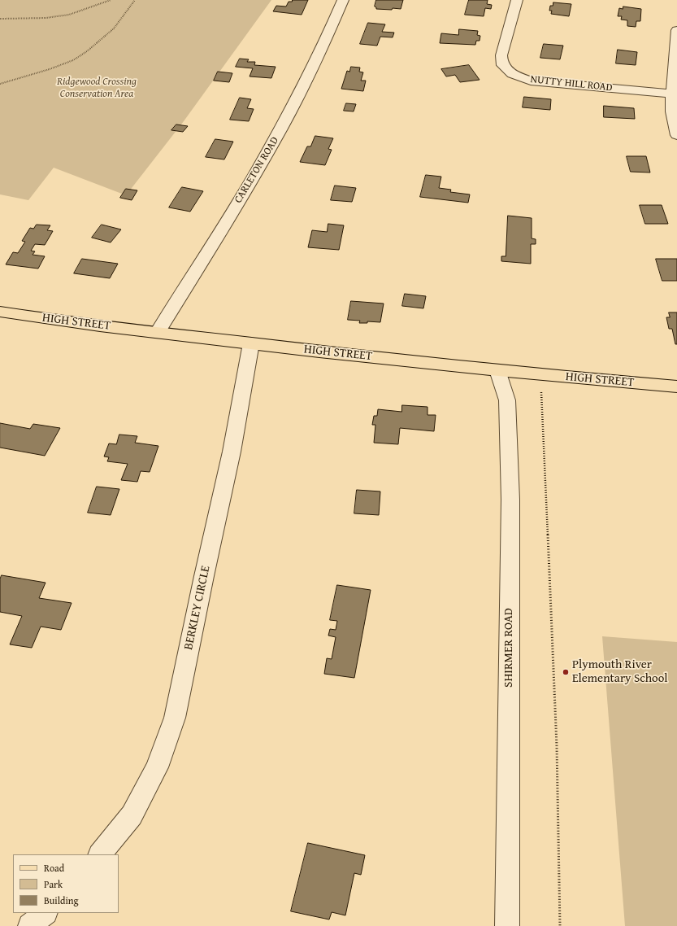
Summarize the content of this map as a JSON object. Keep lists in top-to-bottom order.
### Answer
{
  "streets": {
    "main road": ["HIGH STREET"],
    "street": [
      "NUTTY HILL ROAD",
      "CARLETON ROAD",
      "BERKLEY CIRCLE",
      "SHIRMER ROAD"
    ]
  },
  "crossings": [
    ["CARLETON ROAD", "HIGH STREET"],
    ["HIGH STREET", "BERKLEY CIRCLE"],
    ["HIGH STREET", "SHIRMER ROAD"]
  ],
  "parks": ["Ridgewood Crossing Conservation Area"],
  "places": ["Plymouth River Elementary School"],
  "legend": ["Road", "Park", "Building"]
}
